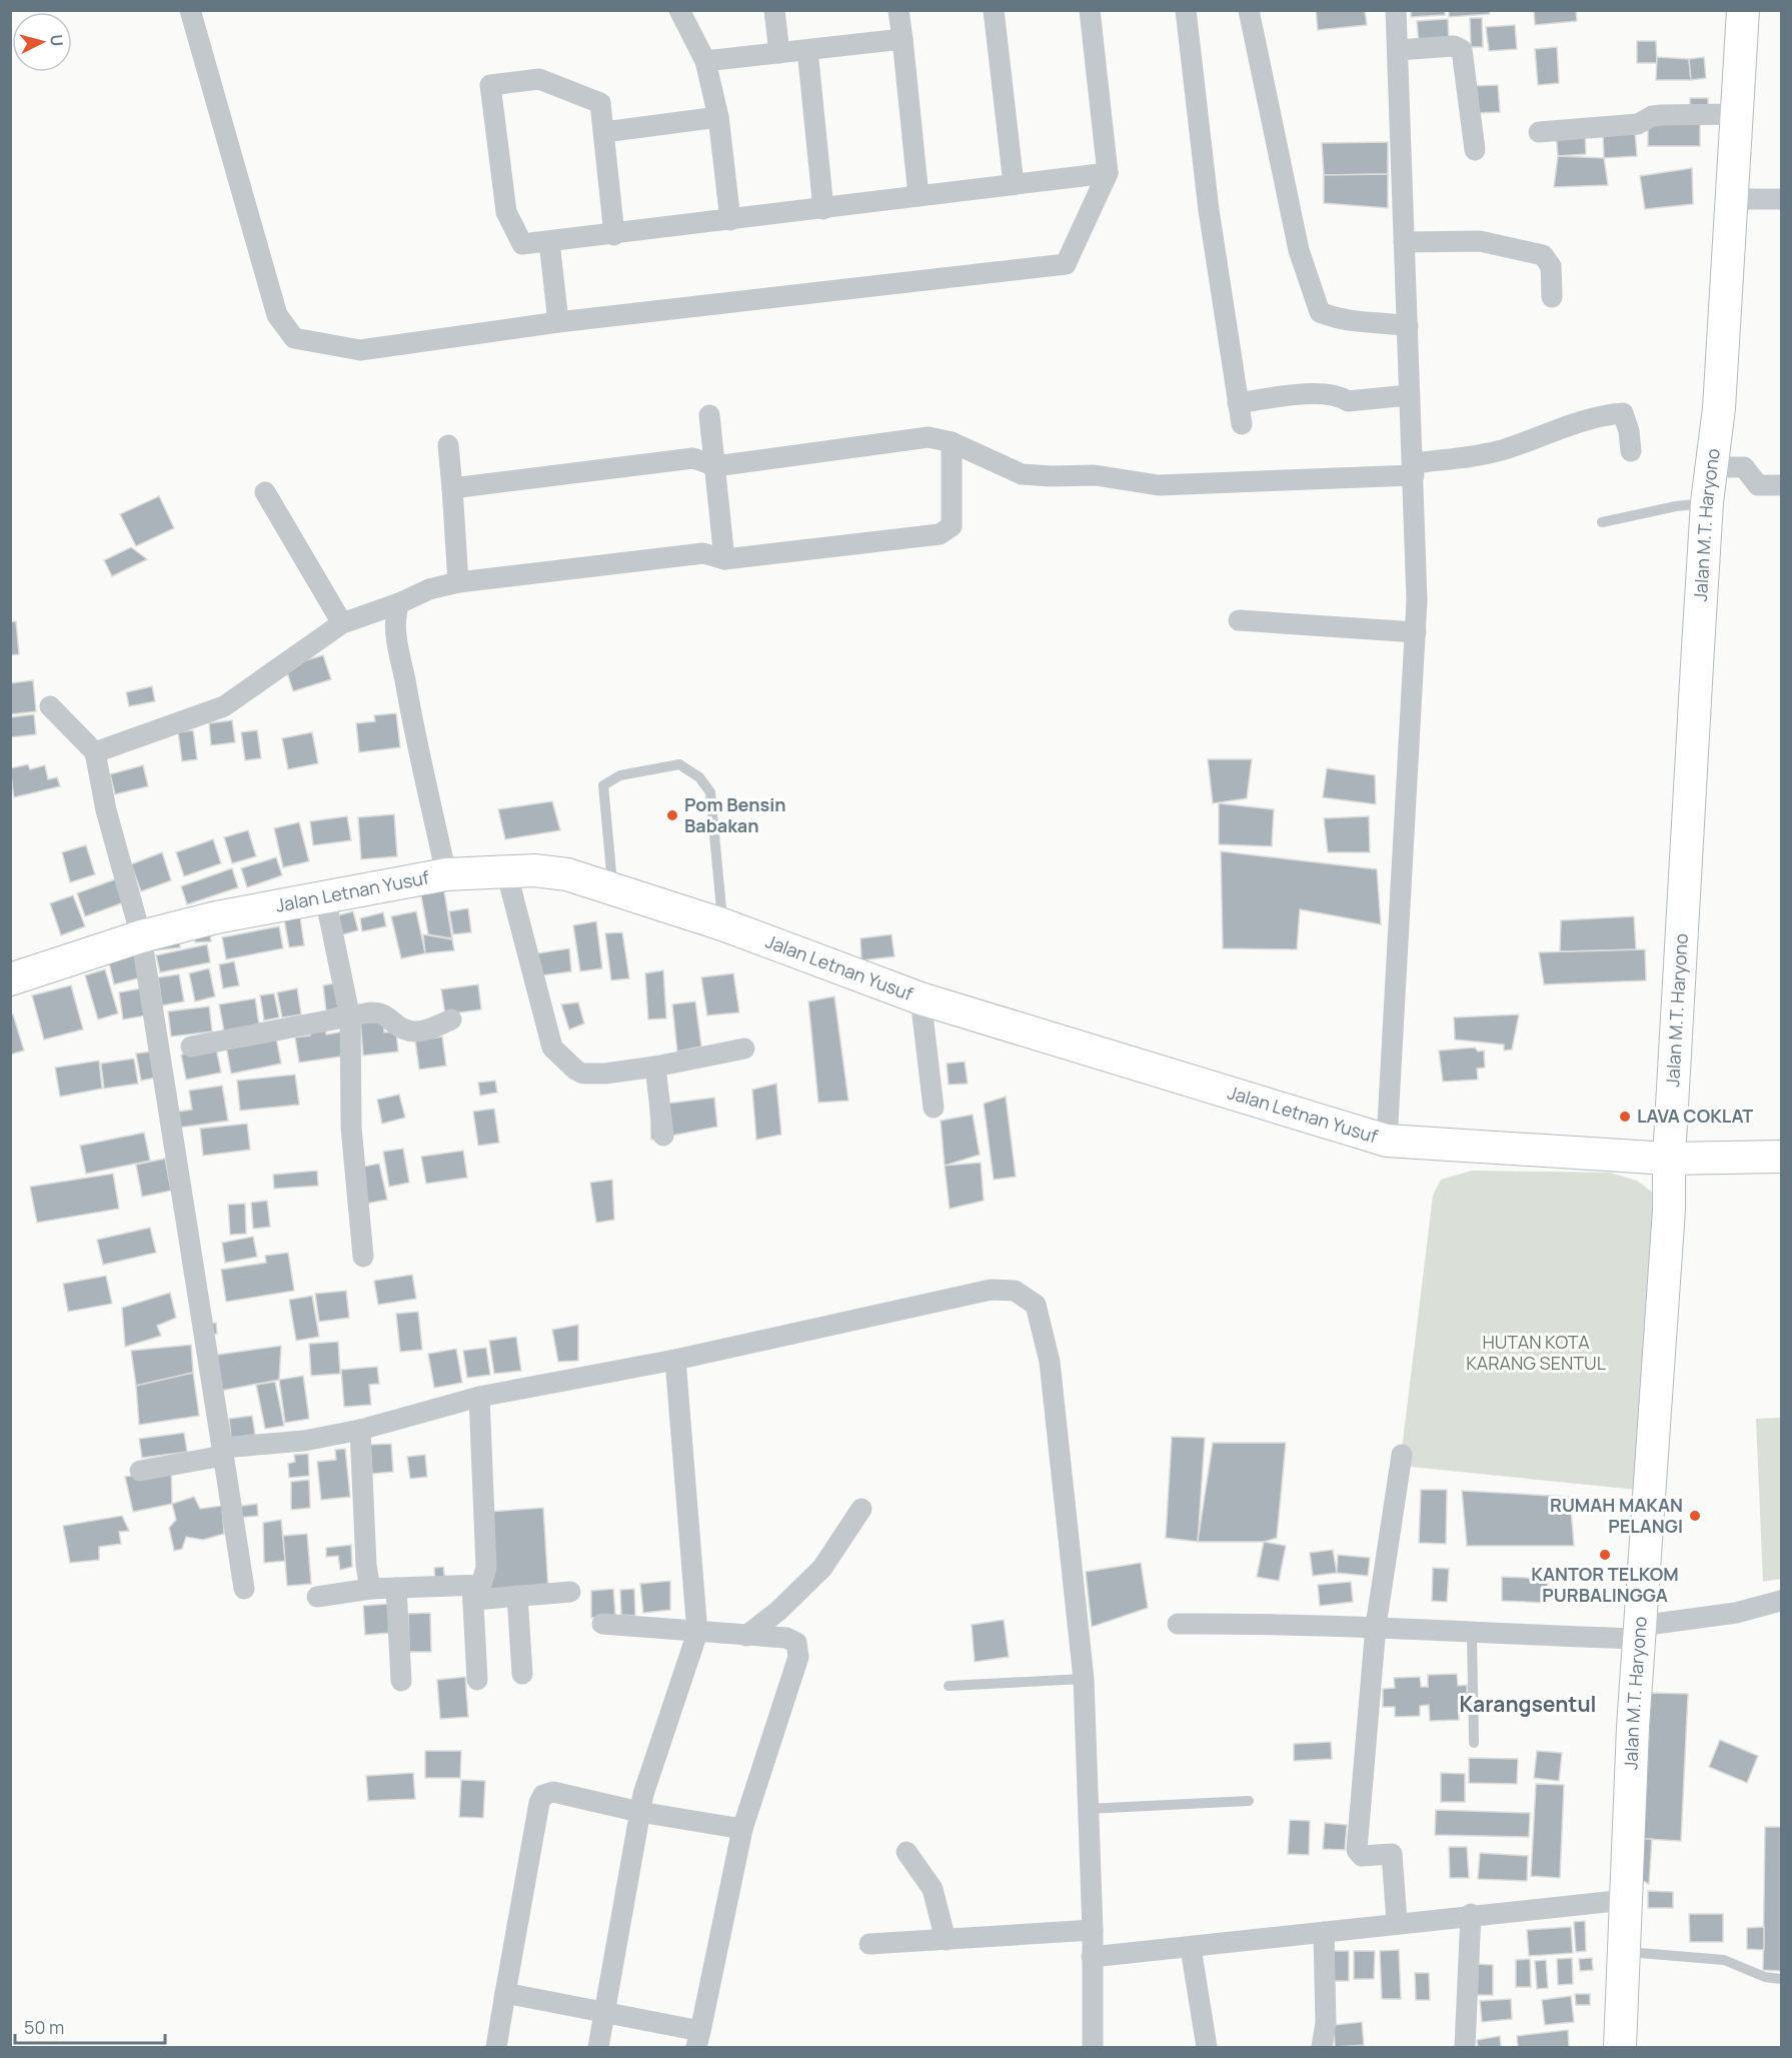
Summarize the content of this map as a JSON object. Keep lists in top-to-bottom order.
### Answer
{
  "streets": {
    "main road": ["Jalan M.T. Haryono", "Jalan Letnan Yusuf"]
  },
  "crossings": [
    ["Jalan M.T. Haryono", "Jalan Letnan Yusuf"]
  ],
  "districts": ["Karangsentul"],
  "parks": ["HUTAN KOTA KARANG SENTUL"],
  "places": [
    "Pom Bensin Babakan",
    "LAVA COKLAT",
    "RUMAH MAKAN PELANGI",
    "KANTOR TELKOM PURBALINGGA"
  ],
  "scale_bar": "50 m",
  "north": "right"
}
